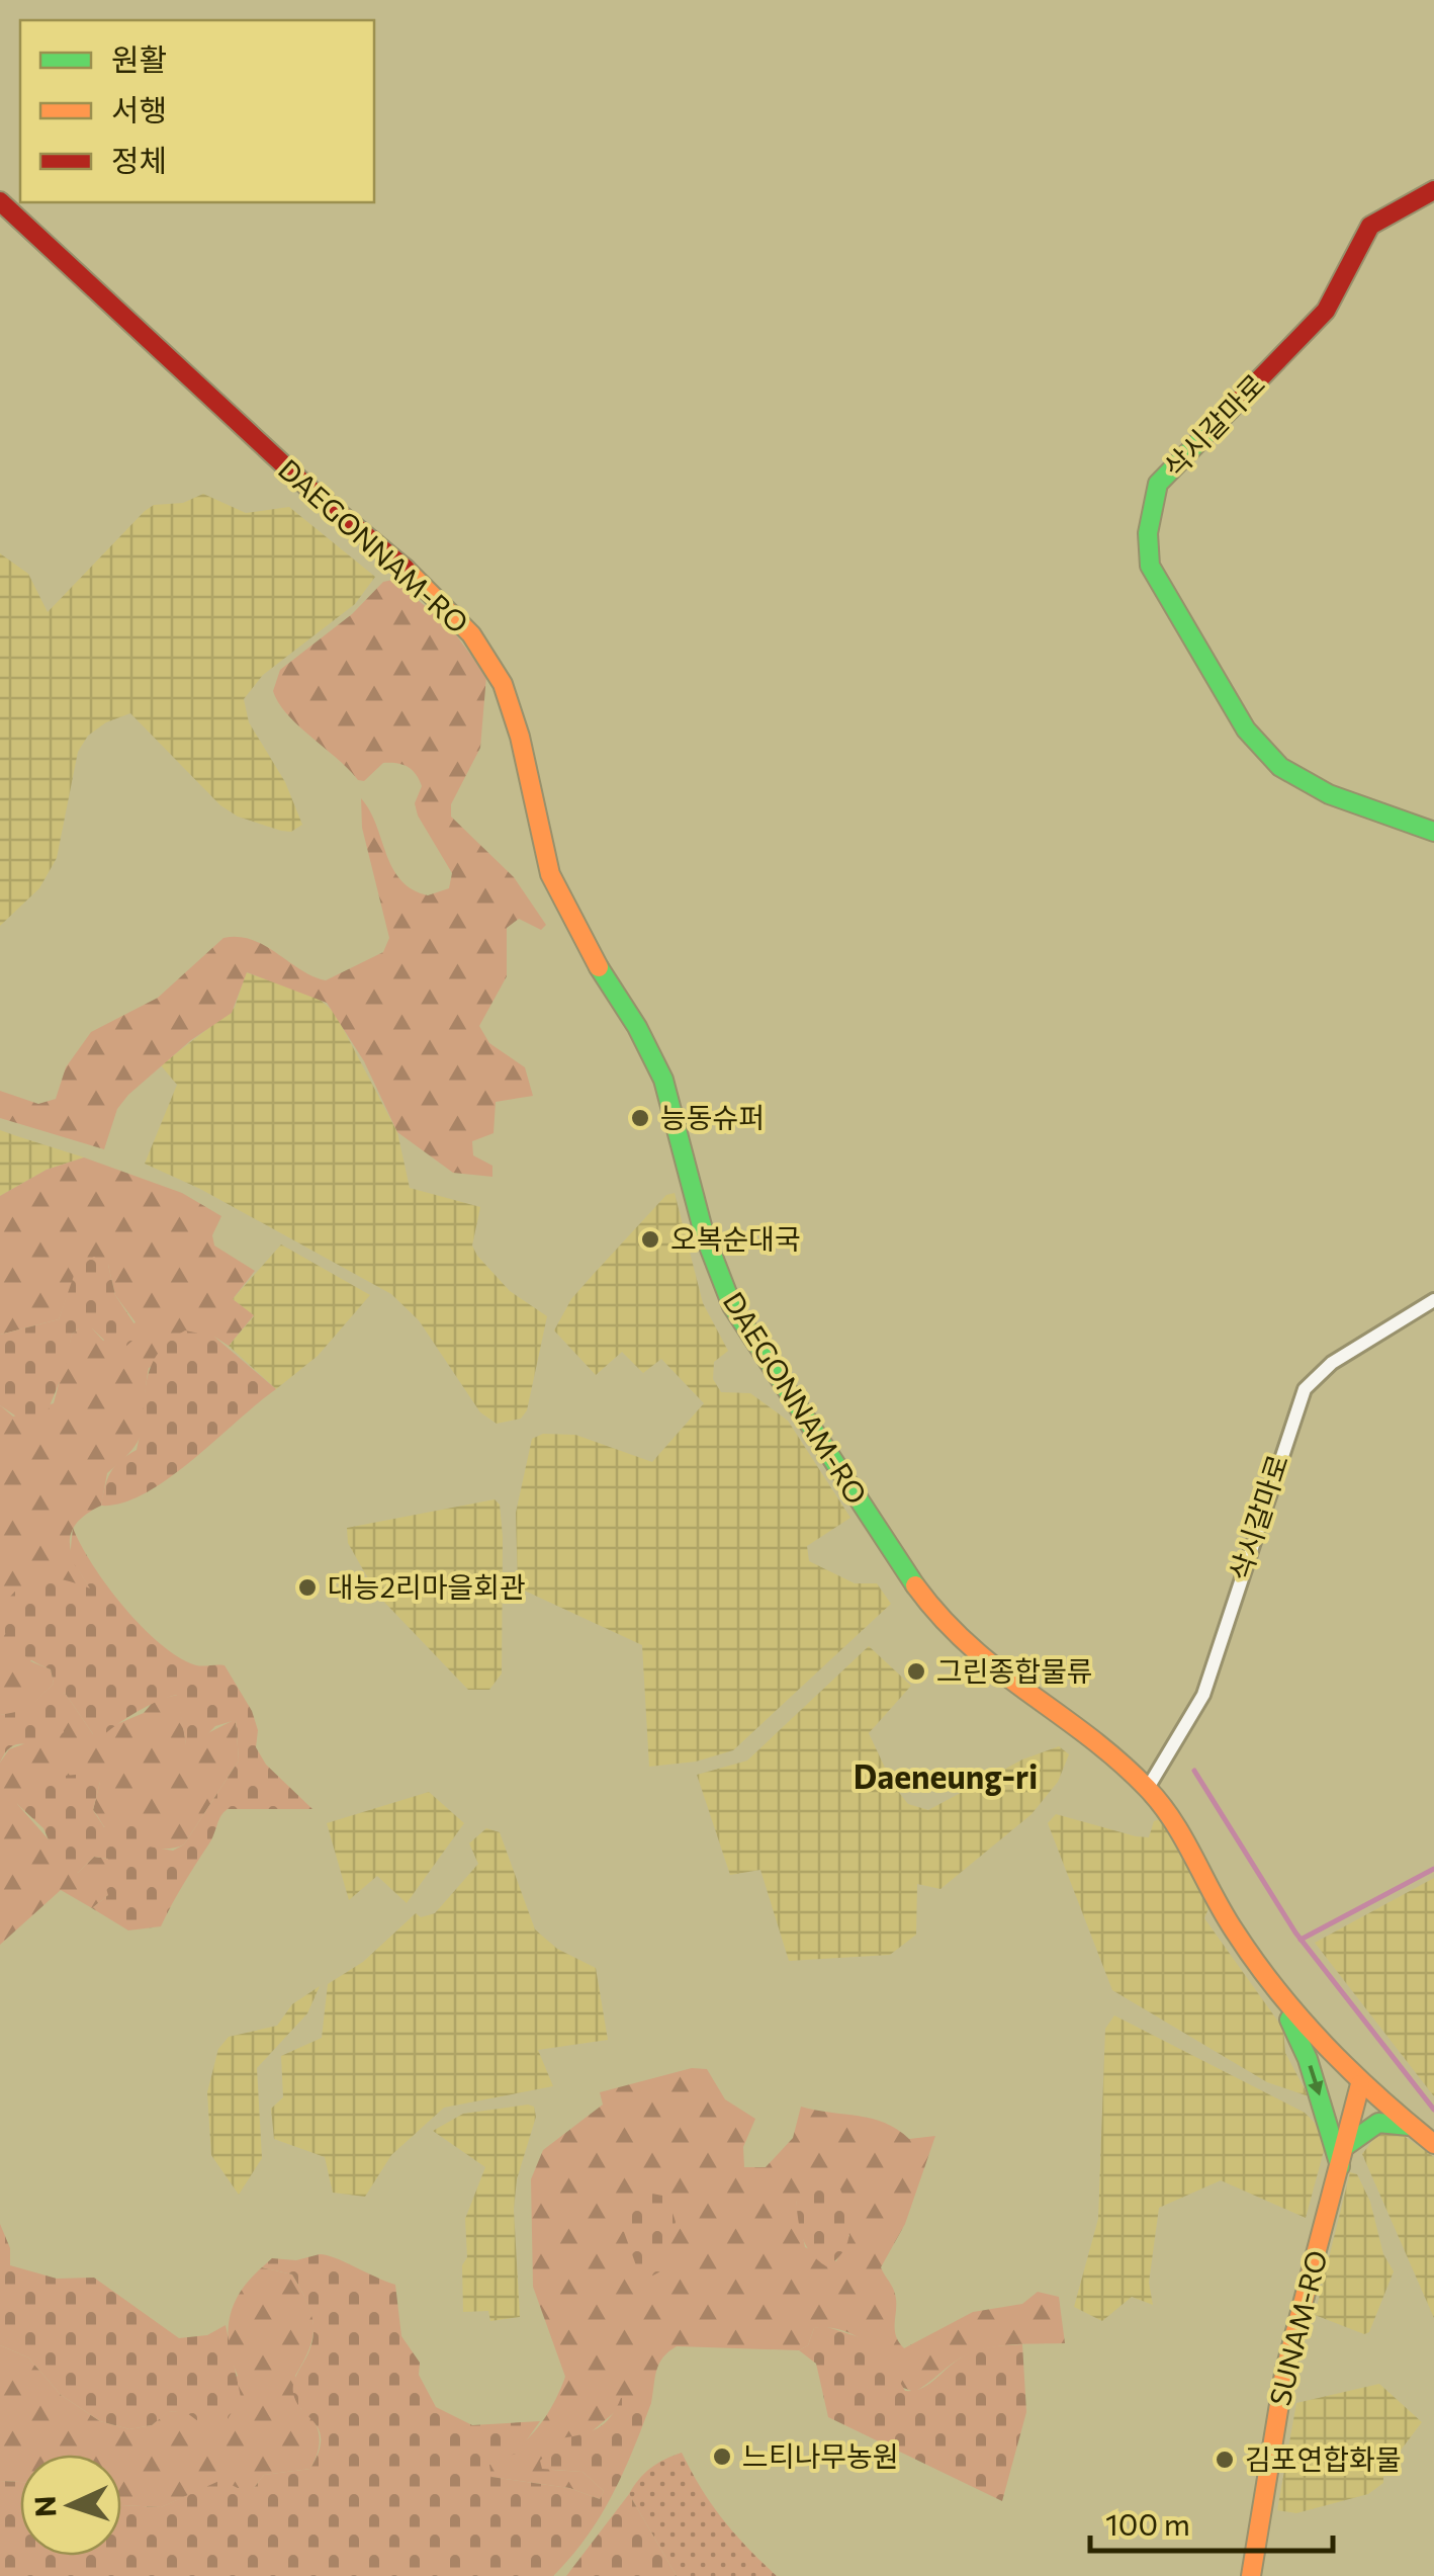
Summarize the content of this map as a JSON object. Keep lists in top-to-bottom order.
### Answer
{
  "streets": {
    "street": ["삭시갈마로", "DAEGONNAM-RO", "SUNAM-RO"]
  },
  "crossings": [
    ["삭시갈마로", "DAEGONNAM-RO"],
    ["DAEGONNAM-RO", "SUNAM-RO"]
  ],
  "districts": ["Daeneung-ri"],
  "places": [
    "능동슈퍼",
    "오복순대국",
    "대능2리마을회관",
    "그린종합물류",
    "느티나무농원",
    "김포연합화물"
  ],
  "legend": ["원활", "서행", "정체"],
  "scale_bar": "100 m",
  "north": "left"
}
